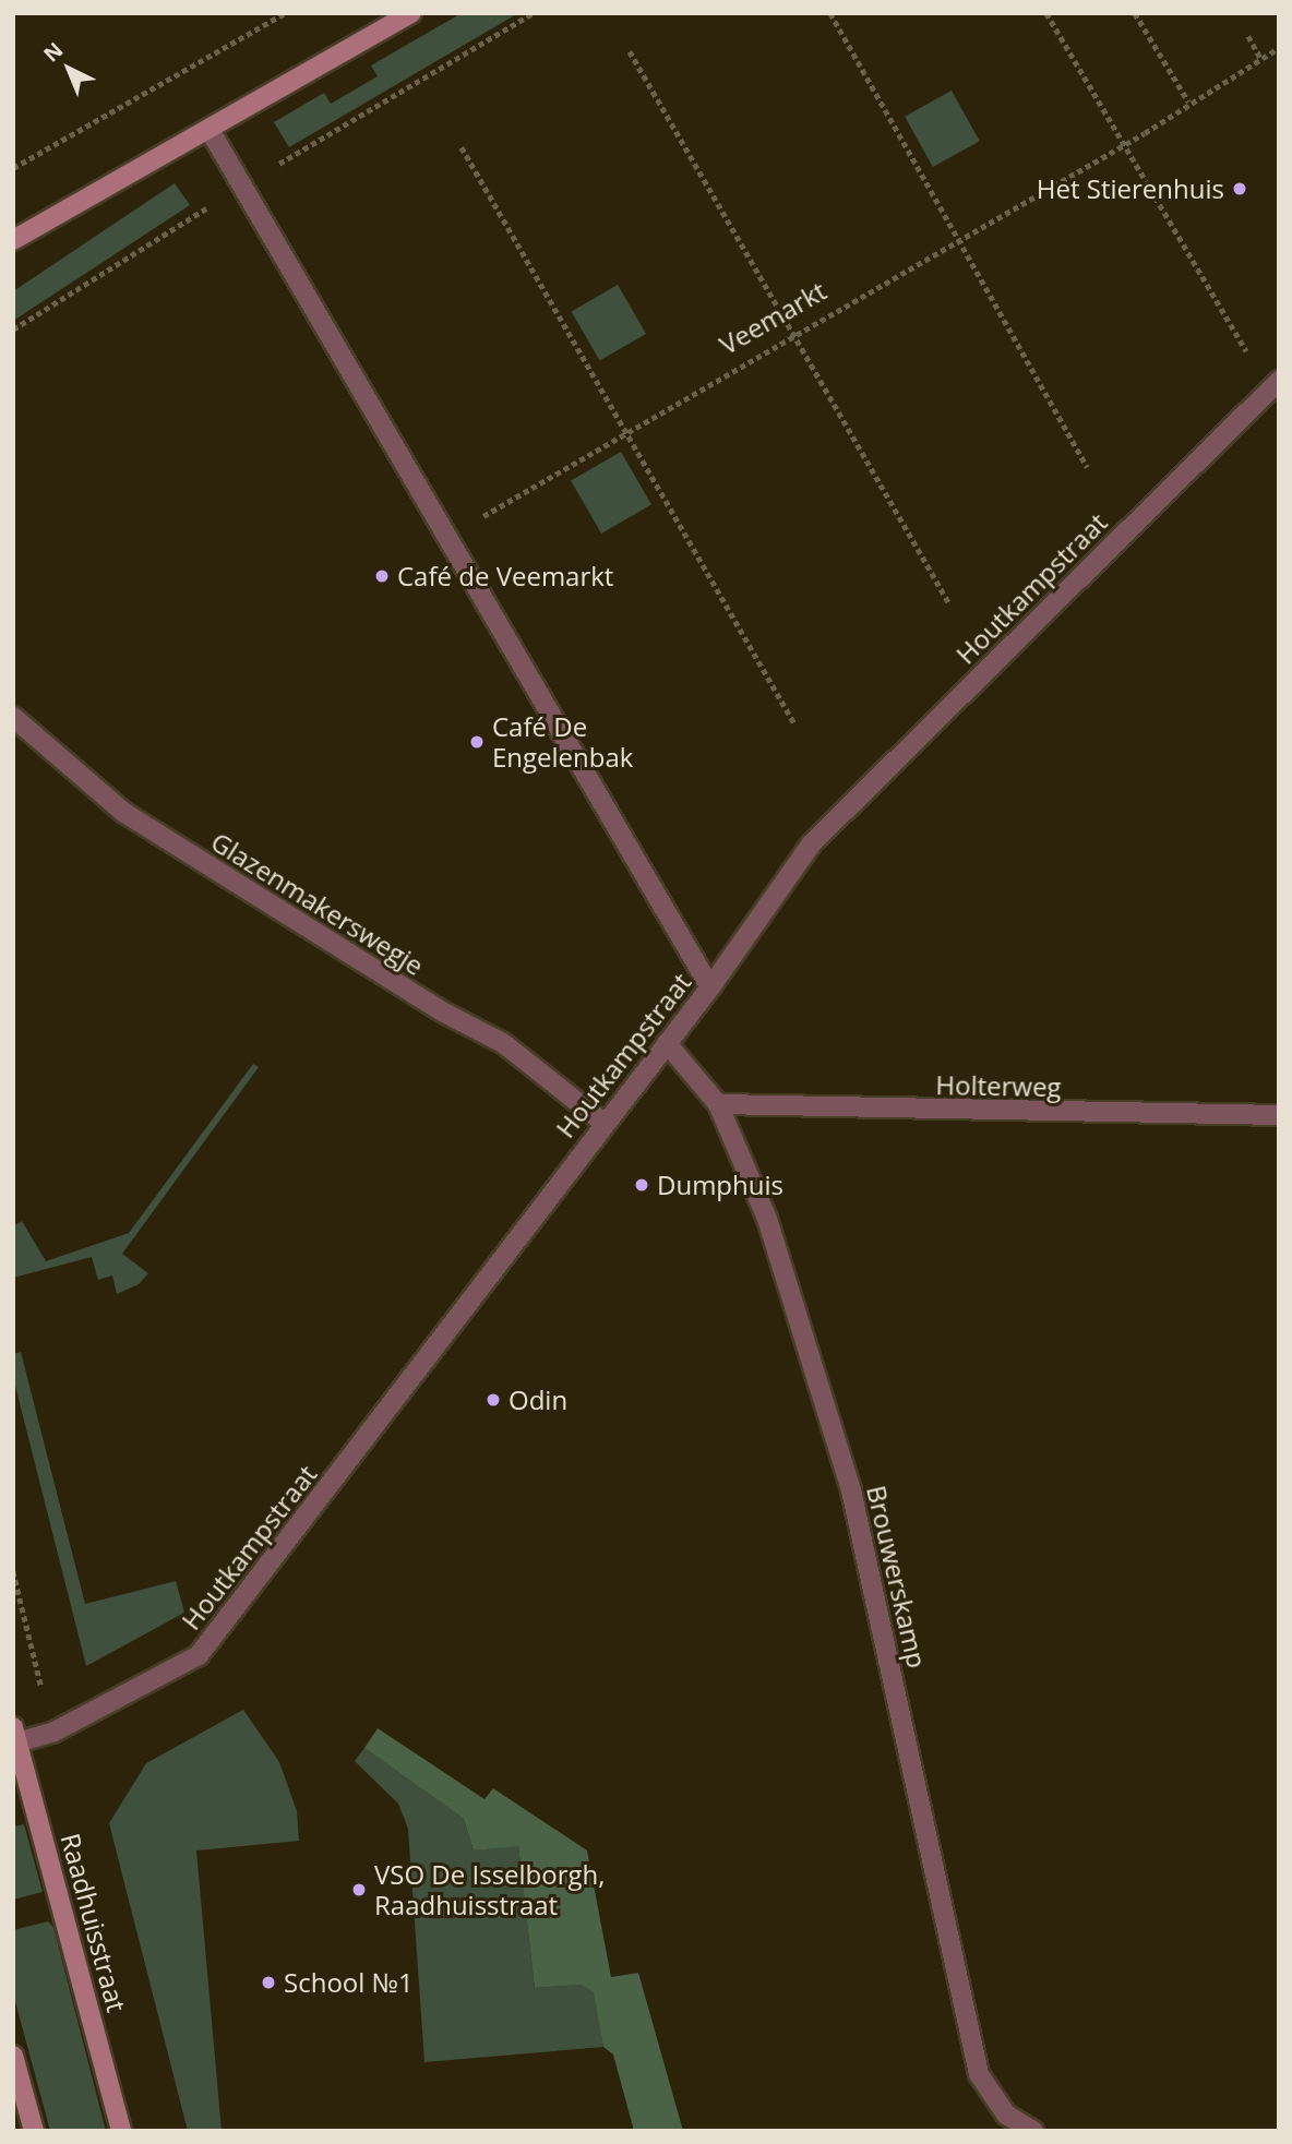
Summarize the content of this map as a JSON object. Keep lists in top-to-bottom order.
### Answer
{
  "streets": {
    "main road": ["Raadhuisstraat"],
    "street": [
      "Houtkampstraat",
      "Glazenmakerswegje",
      "Holterweg",
      "Brouwerskamp"
    ],
    "path": ["Veemarkt"]
  },
  "crossings": [
    ["Houtkampstraat", "Glazenmakerswegje"],
    ["Houtkampstraat", "Brouwerskamp"],
    ["Houtkampstraat", "Raadhuisstraat"],
    ["Holterweg", "Brouwerskamp"]
  ],
  "places": [
    "Het Stierenhuis",
    "Café de Veemarkt",
    "Café De Engelenbak",
    "Dumphuis",
    "Odin",
    "VSO De Isselborgh, Raadhuisstraat",
    "School №1"
  ],
  "north": "top left"
}
